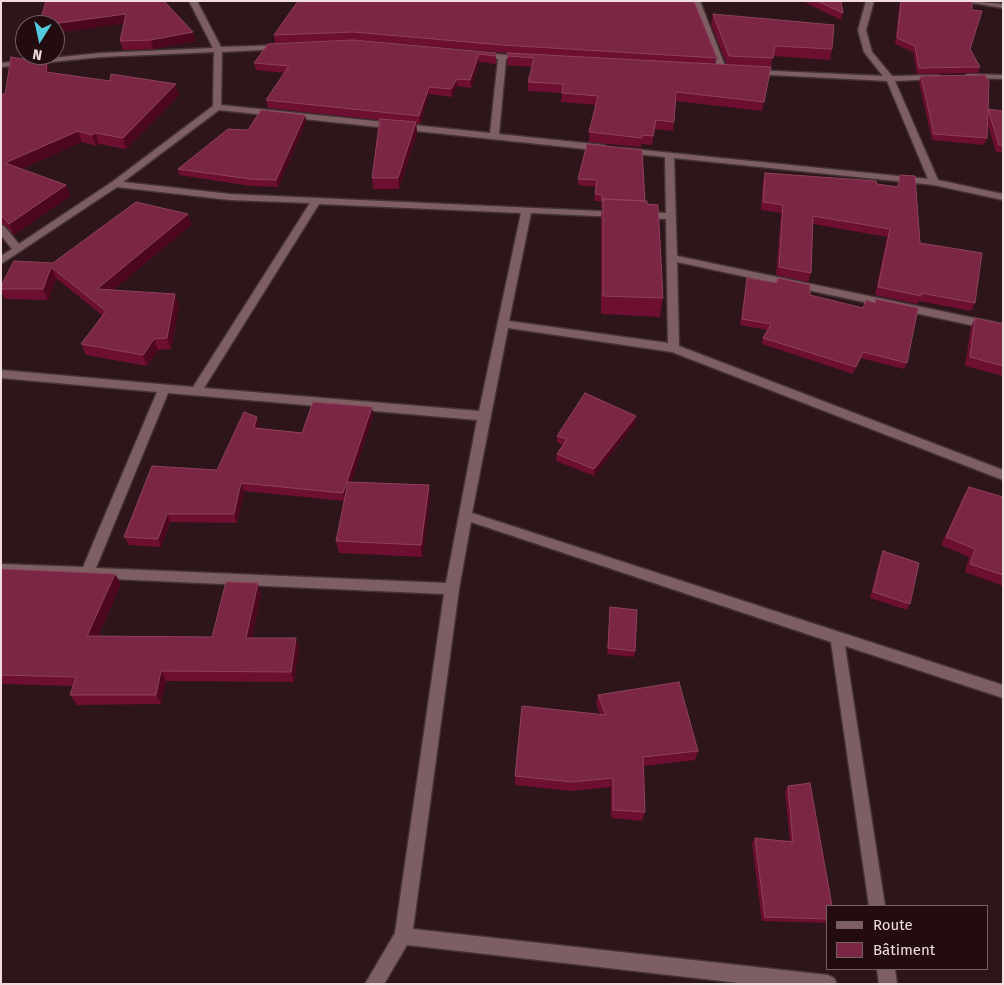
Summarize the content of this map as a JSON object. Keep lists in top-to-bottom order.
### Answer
{
  "legend": ["Route", "Bâtiment"],
  "north": "bottom"
}
